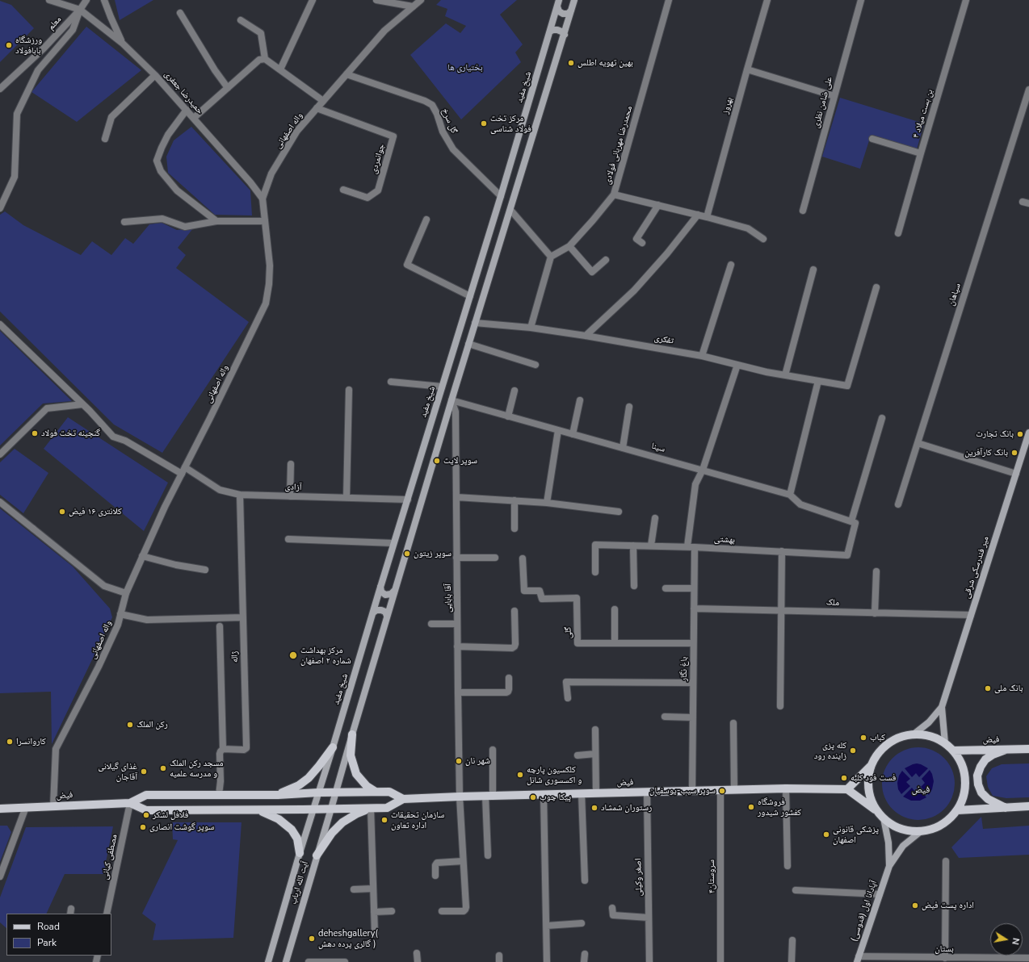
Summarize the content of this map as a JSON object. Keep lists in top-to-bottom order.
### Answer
{
  "streets": {
    "main road": [
      "شیخ مفید",
      "میر فندرسکی شرقی",
      "فیض",
      "آیت الله ارباب",
      "آپادانا اول (قدوسی)"
    ],
    "street": [
      "معلم",
      "حمیدرضا جعفری",
      "علی ضامن نظری",
      "بهروز",
      "بن بست میلاد ۴",
      "گل سرخ",
      "واله اصفهانی",
      "محمدرضا مهربانی فولادی",
      "جوانمردی",
      "سپاهان",
      "تفکری",
      "سینا",
      "آزادی",
      "بهشتی",
      "آقا بابایی",
      "ملک",
      "گلی",
      "ژاله",
      "باغ نگار",
      "مصطفی کیانی",
      "سروستان۴",
      "اصغر وکیلی",
      "بستان"
    ]
  },
  "crossings": [
    ["معلم", "حمیدرضا جعفری"],
    ["شیخ مفید", "گل سرخ"],
    ["شیخ مفید", "آزادی"],
    ["شیخ مفید", "آیت الله ارباب"],
    ["حمیدرضا جعفری", "واله اصفهانی"],
    ["گل سرخ", "واله اصفهانی"],
    ["واله اصفهانی", "جوانمردی"],
    ["واله اصفهانی", "آزادی"],
    ["واله اصفهانی", "فیض"],
    ["سینا", "بهشتی"],
    ["سینا", "آقا بابایی"],
    ["آزادی", "ژاله"],
    ["بهشتی", "باغ نگار"],
    ["میر فندرسکی شرقی", "ملک"],
    ["آقا بابایی", "فیض"],
    ["ملک", "باغ نگار"],
    ["گلی", "باغ نگار"],
    ["باغ نگار", "فیض"],
    ["فیض", "مصطفی کیانی"],
    ["فیض", "سروستان۴"],
    ["فیض", "اصغر وکیلی"],
    ["آپادانا اول (قدوسی)", "بستان"]
  ],
  "districts": ["فیض"],
  "parks": ["بختیاری ها"],
  "places": [
    "ورزشگاه بابافولاد",
    "بهین تهویه اطلس",
    "مرکز تخت فولاد شناسی",
    "گنجینه تخت فولاد",
    "بانک تجارت",
    "بانک کارآفرین",
    "سوپر لایت",
    "کلانتری ۱۶ فیض",
    "سوپر زیتون",
    "مرکز بهداشت شماره ۲ اصفهان",
    "بانک ملی",
    "رکن الملک",
    "کباب",
    "کاروانسرا",
    "کله پزی زاینده رود",
    "شهر نان",
    "مسجد رکن الملک و مدرسه علمیه",
    "غذای گیلانی آقاجان",
    "کلکسیون پارچه و اکسسوری شانل",
    "فست فود کلبه",
    "سوپر سیب-یوسفیان",
    "پیکا چوب",
    "فروشگاه کفشور شیدور",
    "رستوران شمشاد",
    "فلافل لشکر",
    "سازمان تحقیقات اداره تعاون",
    "سوپر گوشت انصاری",
    "پزشکی قانونی اصفهان",
    "اداره پست فیض",
    "deheshgallery( گالری پرده دهش )"
  ],
  "legend": ["Road", "Park"],
  "north": "right"
}
